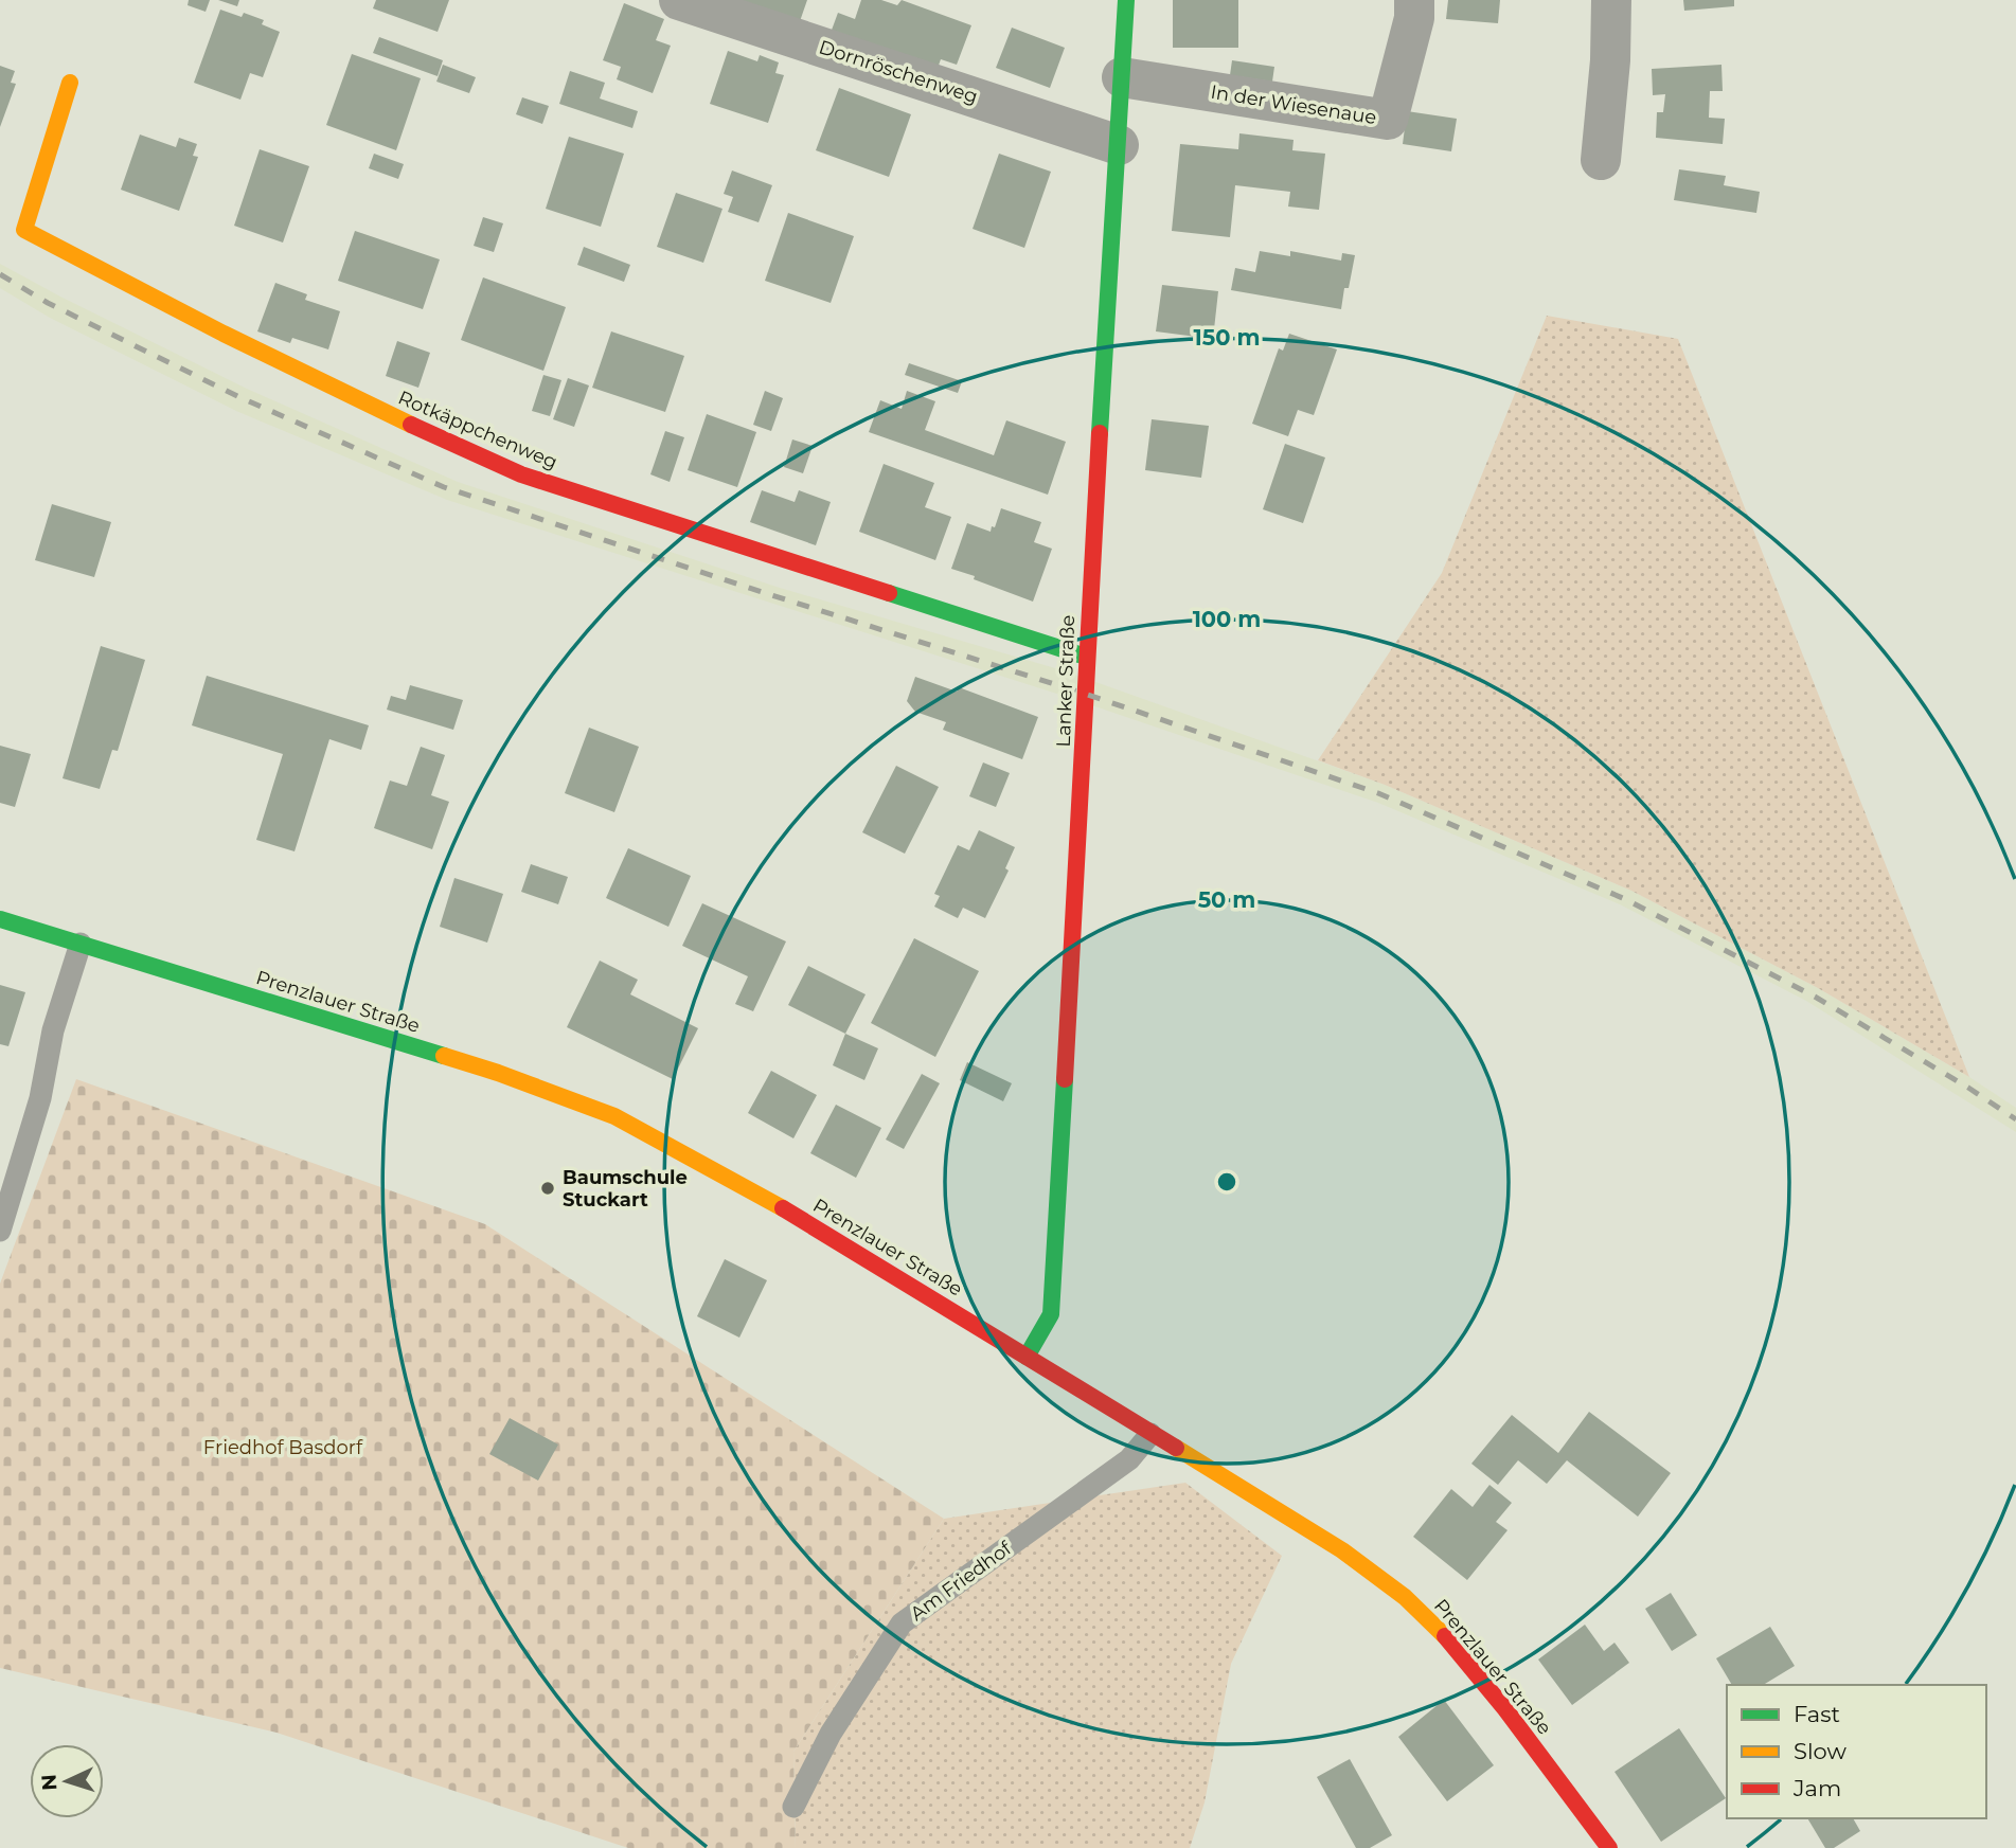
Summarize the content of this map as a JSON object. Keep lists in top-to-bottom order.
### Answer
{
  "streets": {
    "street": [
      "Dornröschenweg",
      "In der Wiesenaue",
      "Rotkäppchenweg",
      "Lanker Straße",
      "Prenzlauer Straße"
    ],
    "lane": ["Am Friedhof"]
  },
  "crossings": [
    ["Dornröschenweg", "Lanker Straße"],
    ["In der Wiesenaue", "Lanker Straße"],
    ["Rotkäppchenweg", "Lanker Straße"],
    ["Lanker Straße", "Prenzlauer Straße"],
    ["Prenzlauer Straße", "Am Friedhof"]
  ],
  "parks": ["Friedhof Basdorf"],
  "places": ["Baumschule Stuckart"],
  "legend": ["Fast", "Slow", "Jam"],
  "north": "left",
  "rings": ["150 m", "100 m", "50 m"]
}
